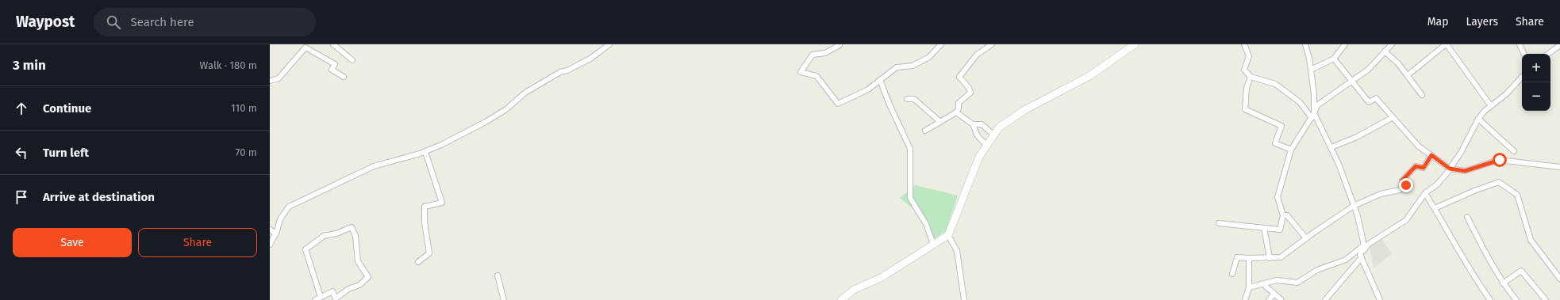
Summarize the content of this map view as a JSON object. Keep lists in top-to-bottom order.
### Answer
{
  "page": {
    "header": "Waypost",
    "search": "Search here",
    "nav": ["Map", "Layers", "Share"],
    "heading": ["3 min", "Walk · 180 m"],
    "map_buttons": ["+", "−"],
    "list": [
      ["Continue", "110 m"],
      ["Turn left", "70 m"],
      "Arrive at destination"
    ],
    "buttons": ["Save", "Share"]
  }
}
